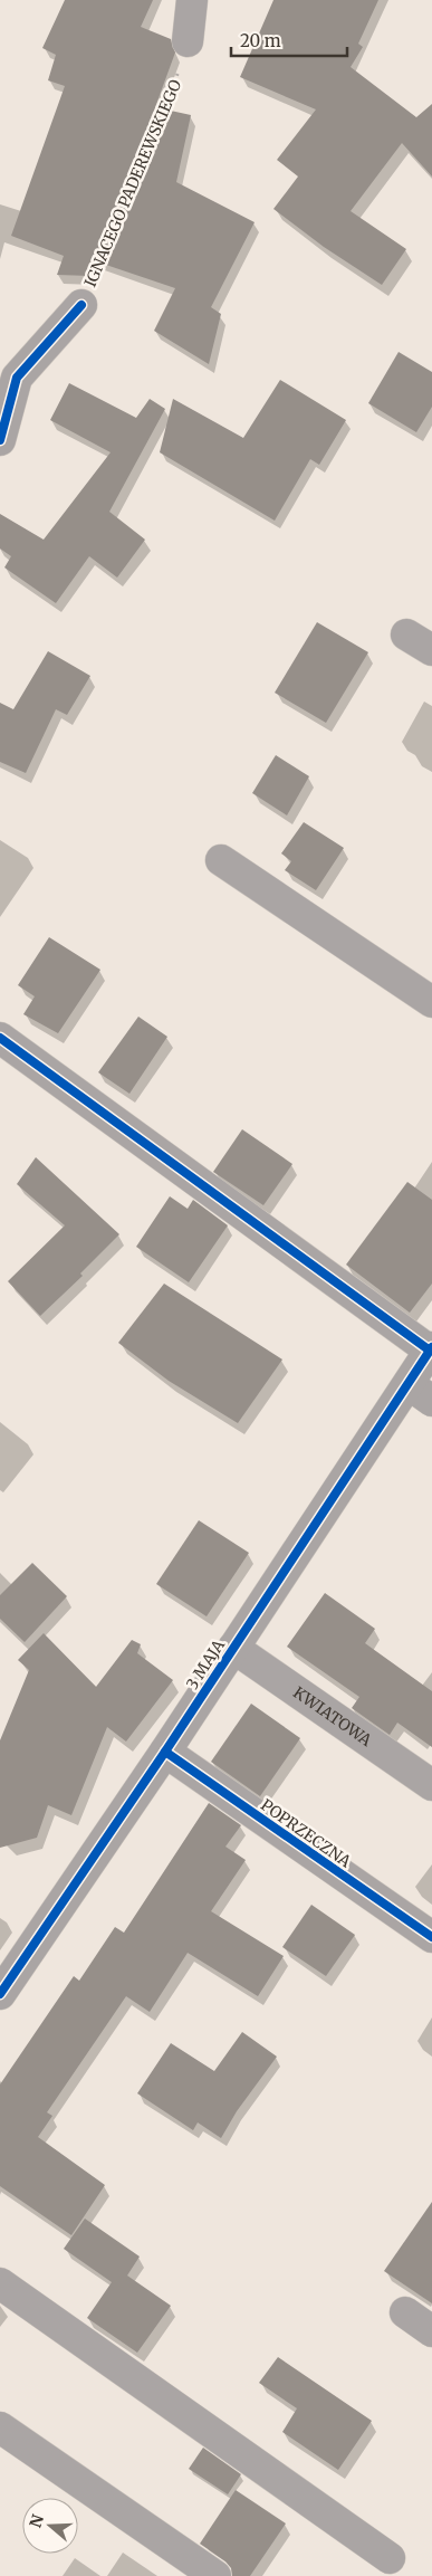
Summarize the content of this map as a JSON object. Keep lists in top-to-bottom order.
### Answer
{
  "streets": {
    "street": [
      "IGNACEGO PADEREWSKIEGO",
      "3 MAJA",
      "KWIATOWA",
      "POPRZECZNA"
    ]
  },
  "crossings": [
    ["3 MAJA", "KWIATOWA"],
    ["3 MAJA", "POPRZECZNA"]
  ],
  "scale_bar": "20 m",
  "north": "left"
}
